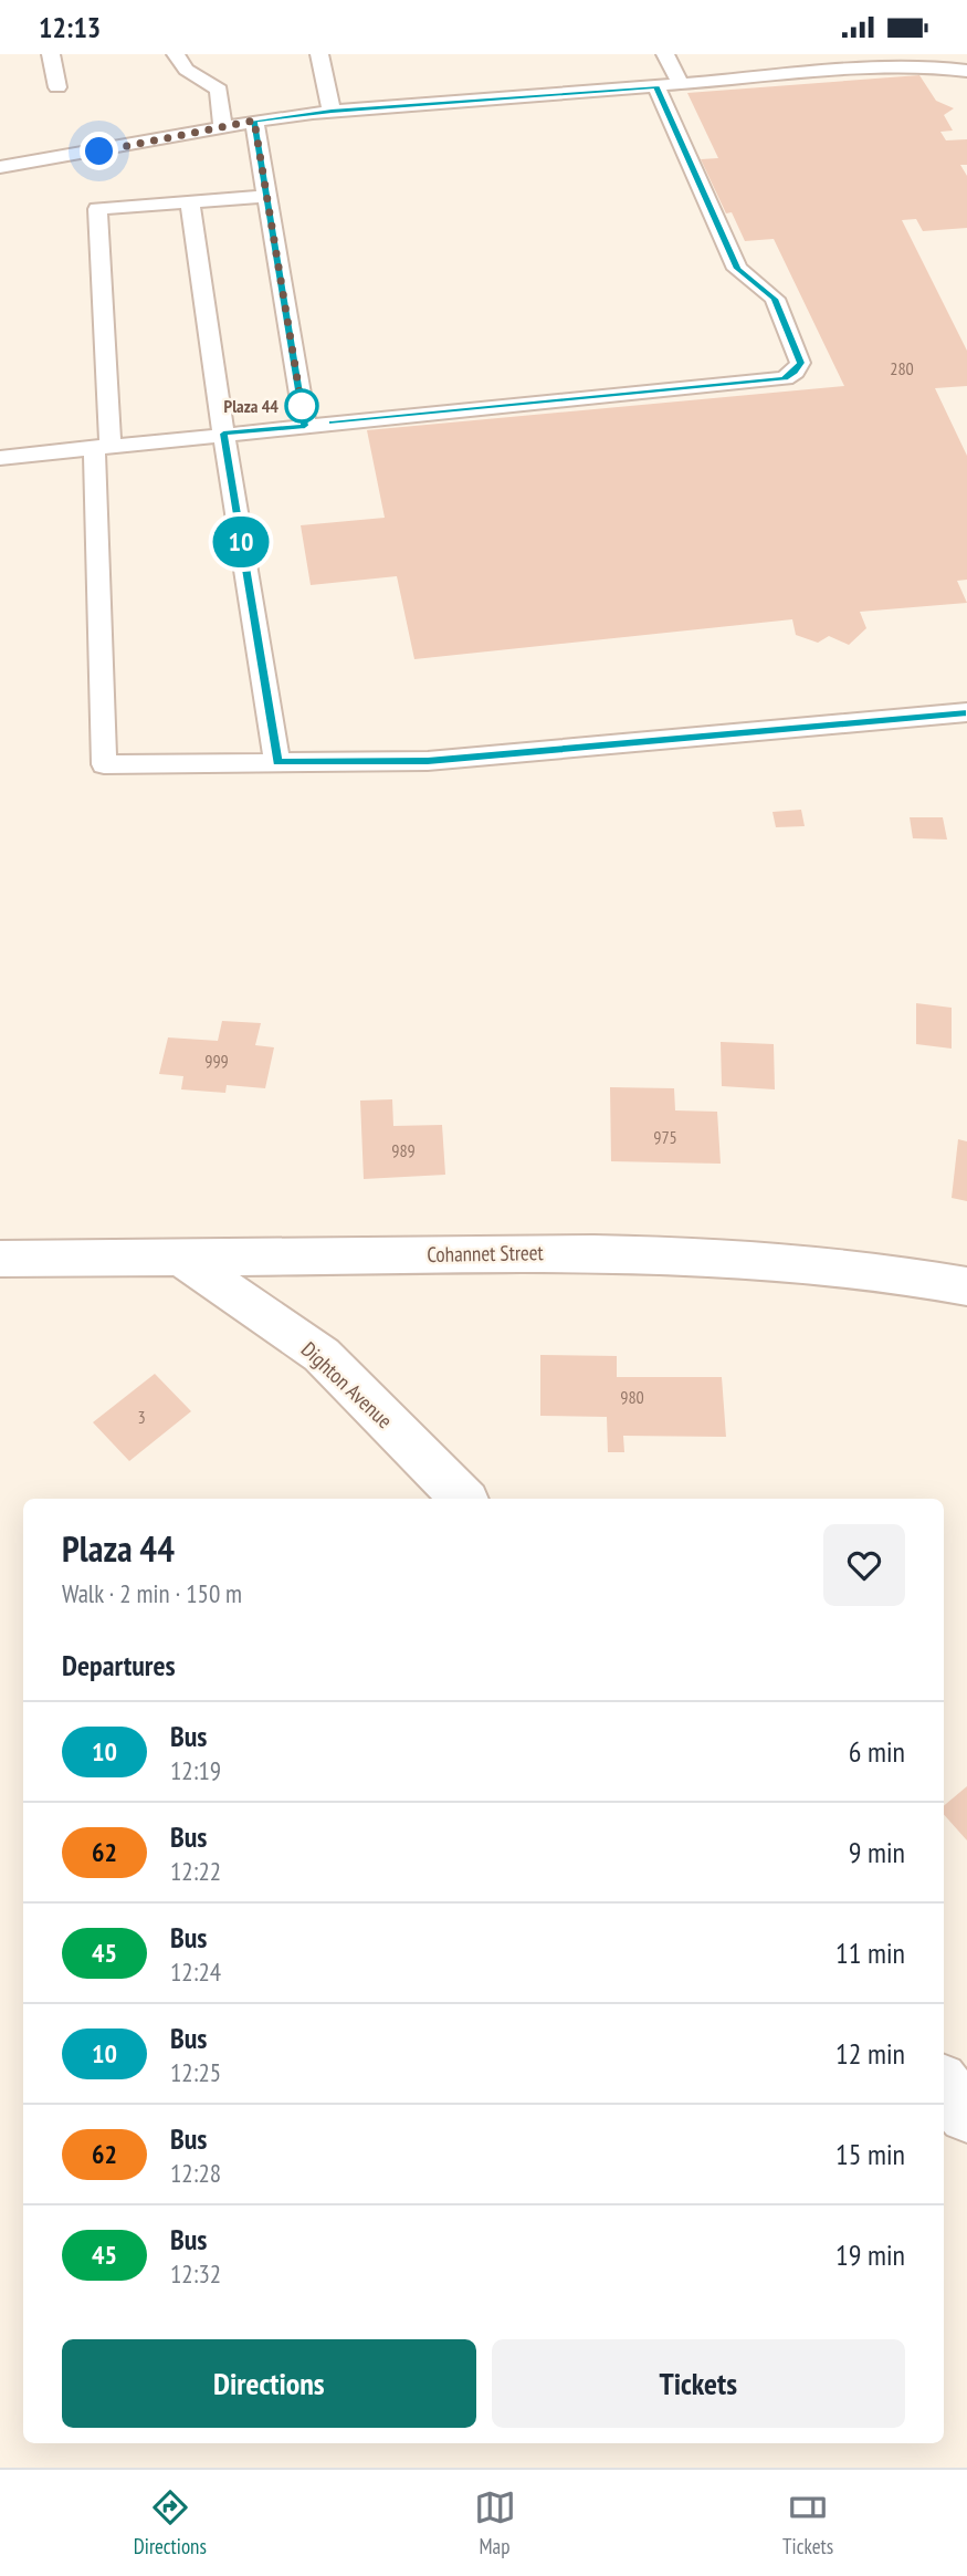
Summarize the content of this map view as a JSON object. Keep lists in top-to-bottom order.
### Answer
{
  "streets": {
    "street": ["Cohannet Street", "Dighton Avenue"]
  },
  "crossings": [
    ["Cohannet Street", "Dighton Avenue"]
  ],
  "places": ["Plaza 44"],
  "lines": ["bus line 10"],
  "house_numbers": [
    "280",
    "999",
    "975",
    "989",
    "980",
    "3"
  ],
  "page": {
    "status": "12:13",
    "on_map": "10",
    "heading": [
      ["Plaza 44", "Walk · 2 min · 150 m"],
      "Departures"
    ],
    "list": [
      {
        "mark": "10",
        "name": "Bus",
        "note": "12:19",
        "value": "6 min"
      },
      {
        "mark": "62",
        "name": "Bus",
        "note": "12:22",
        "value": "9 min"
      },
      {
        "mark": "45",
        "name": "Bus",
        "note": "12:24",
        "value": "11 min"
      },
      {
        "mark": "10",
        "name": "Bus",
        "note": "12:25",
        "value": "12 min"
      },
      {
        "mark": "62",
        "name": "Bus",
        "note": "12:28",
        "value": "15 min"
      },
      {
        "mark": "45",
        "name": "Bus",
        "note": "12:32",
        "value": "19 min"
      }
    ],
    "buttons": ["Directions", "Tickets"],
    "tabs": ["Directions", "Map", "Tickets"]
  }
}
